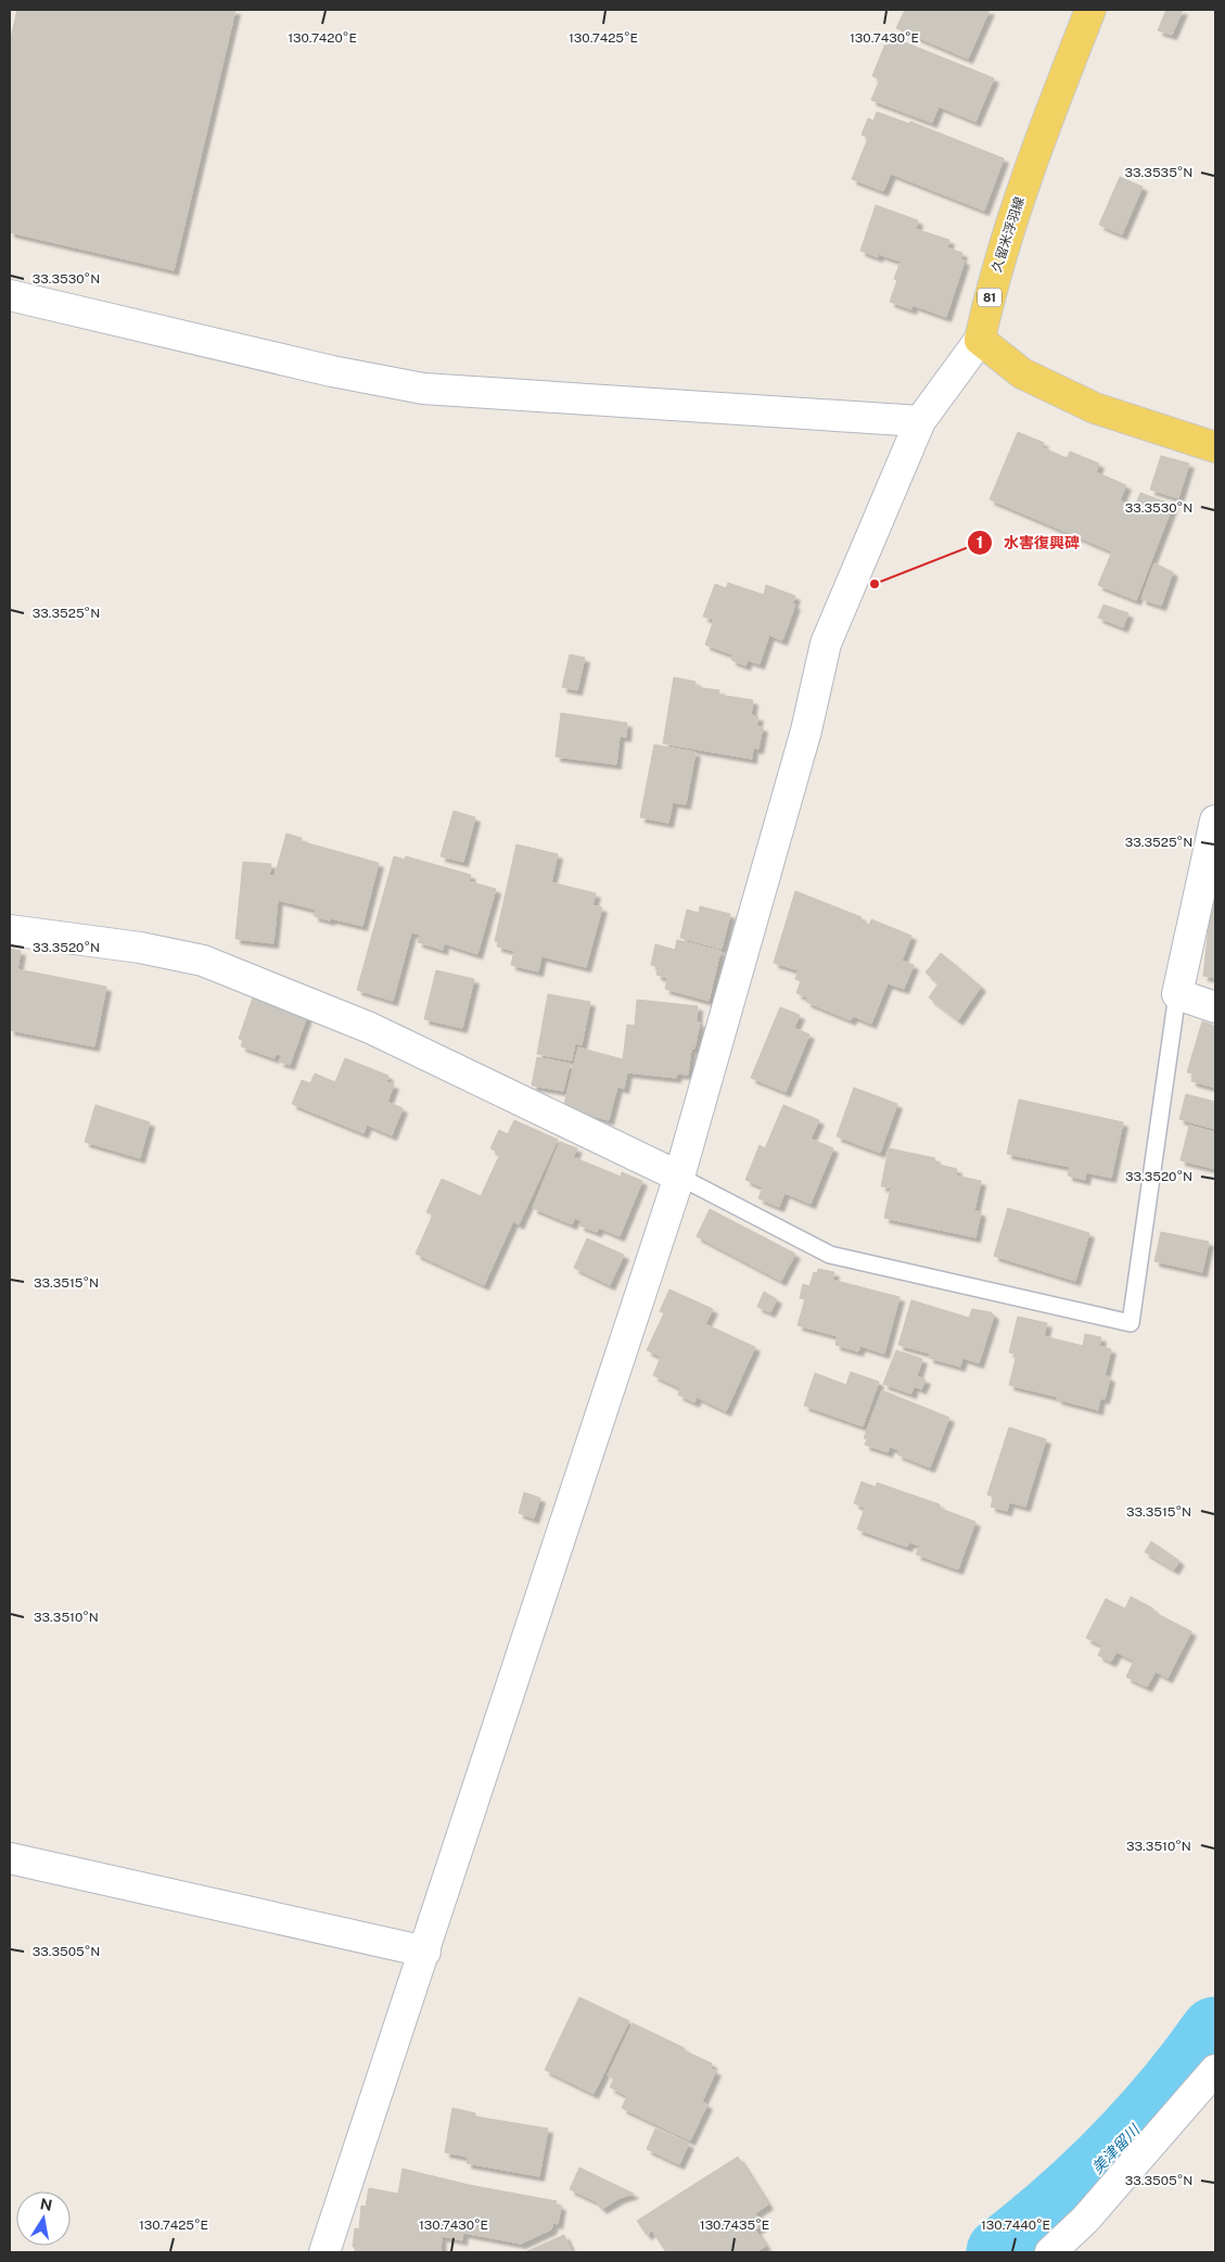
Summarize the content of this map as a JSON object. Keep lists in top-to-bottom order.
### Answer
{
  "streets": {
    "main road": ["久留米浮羽線", "81"]
  },
  "water": ["美津留川"],
  "places": ["水害復興碑"],
  "north": "top",
  "coordinates": [
    "130.7420°E",
    "130.7425°E",
    "130.7430°E",
    "33.3535°N",
    "33.3530°N",
    "33.3525°N",
    "33.3520°N",
    "33.3515°N",
    "33.3510°N",
    "33.3505°N",
    "130.7435°E",
    "130.7440°E"
  ]
}
